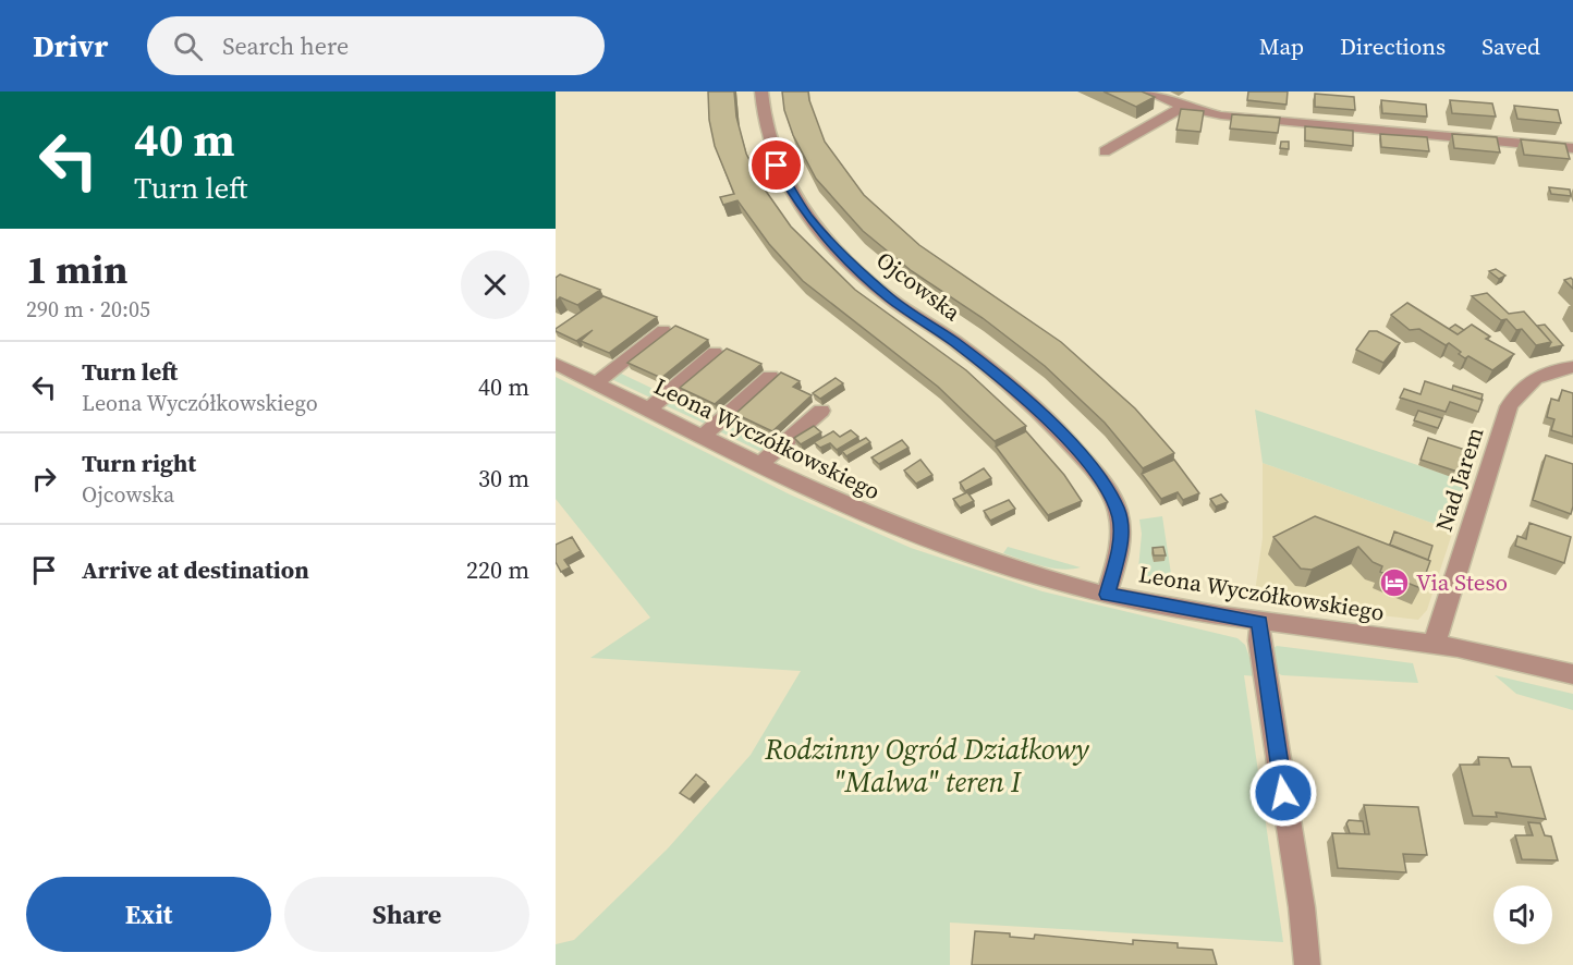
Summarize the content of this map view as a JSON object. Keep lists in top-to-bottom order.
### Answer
{
  "streets": {
    "street": ["Ojcowska", "Leona Wyczółkowskiego", "Nad Jarem"]
  },
  "crossings": [
    ["Ojcowska", "Leona Wyczółkowskiego"],
    ["Leona Wyczółkowskiego", "Nad Jarem"]
  ],
  "parks": ["Rodzinny Ogród Działkowy \"Malwa\" teren I"],
  "places": {
    "hotel": ["Via Steso"]
  },
  "page": {
    "header": "Drivr",
    "search": "Search here",
    "nav": ["Map", "Directions", "Saved"],
    "turn": ["40 m", "Turn left"],
    "heading": ["1 min", "290 m · 20:05"],
    "list": [
      {
        "name": "Turn left",
        "note": "Leona Wyczółkowskiego",
        "value": "40 m"
      },
      {
        "name": "Turn right",
        "note": "Ojcowska",
        "value": "30 m"
      },
      {
        "name": "Arrive at destination",
        "value": "220 m"
      }
    ],
    "buttons": ["Exit", "Share"]
  }
}
